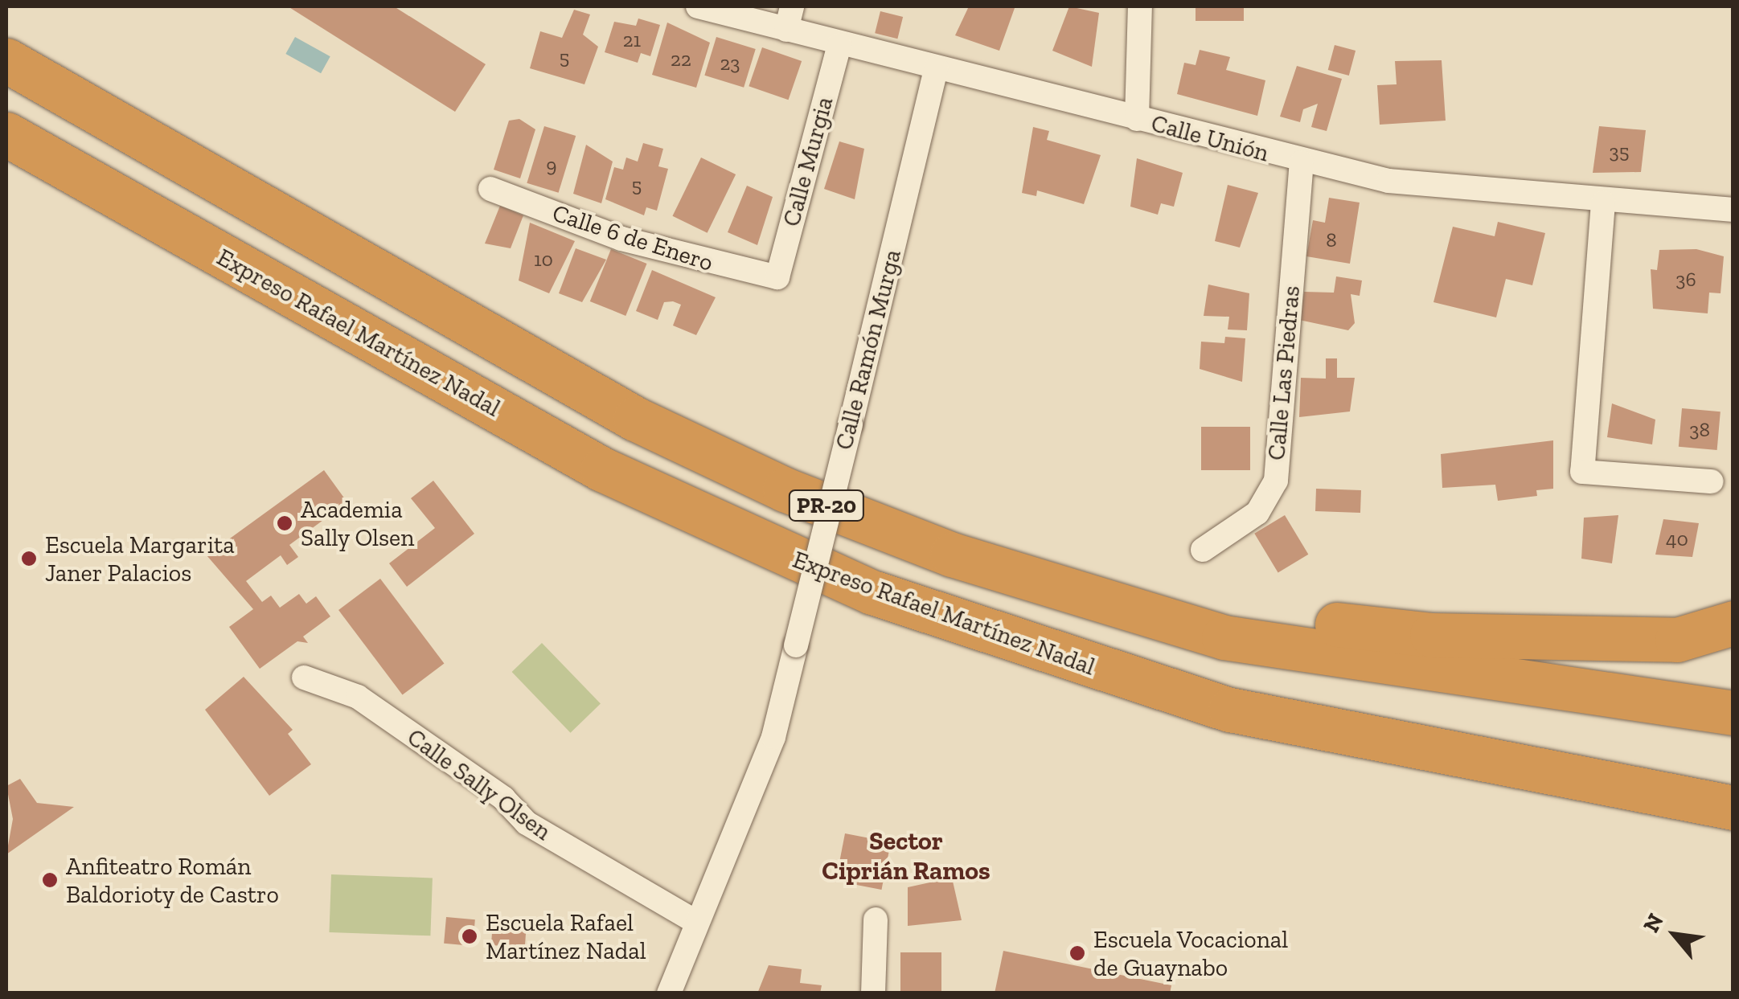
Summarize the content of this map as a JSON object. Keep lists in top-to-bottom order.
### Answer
{
  "streets": {
    "highway": ["Expreso Rafael Martínez Nadal", "PR-20"],
    "street": [
      "Calle Unión",
      "Calle Murgia",
      "Calle 6 de Enero",
      "Calle Ramón Murga",
      "Calle Las Piedras",
      "Calle Sally Olsen"
    ]
  },
  "crossings": [
    ["Calle Unión", "Calle Murgia"],
    ["Calle Unión", "Calle Ramón Murga"],
    ["Calle Unión", "Calle Las Piedras"],
    ["Calle Murgia", "Calle 6 de Enero"],
    ["Calle Ramón Murga", "Calle Sally Olsen"]
  ],
  "districts": ["Sector Ciprián Ramos"],
  "places": [
    "Academia Sally Olsen",
    "Escuela Margarita Janer Palacios",
    "Anfiteatro Román Baldorioty de Castro",
    "Escuela Rafael Martínez Nadal",
    "Escuela Vocacional de Guaynabo"
  ],
  "house_numbers": [
    "21",
    "5",
    "22",
    "23",
    "35",
    "9",
    "5",
    "8",
    "10",
    "36",
    "38",
    "40"
  ],
  "north": "top left"
}
